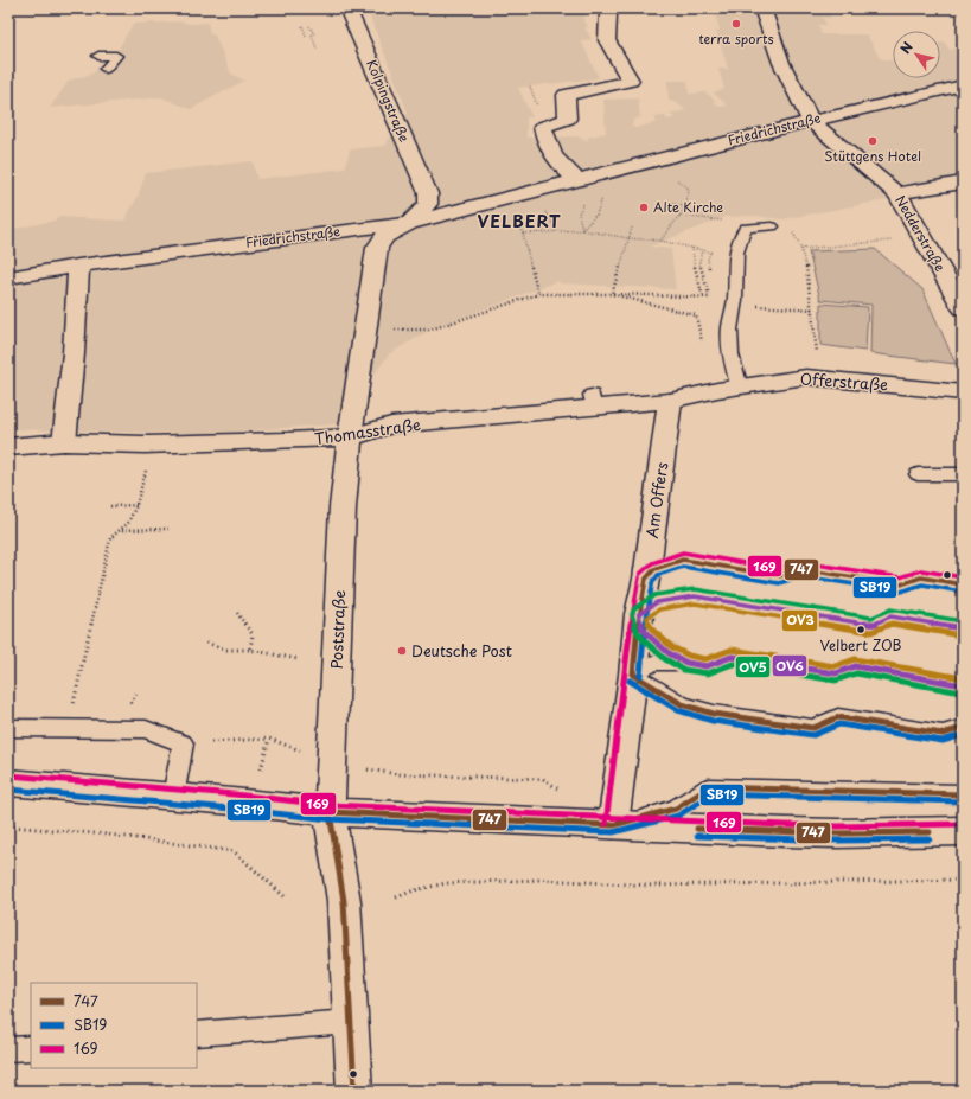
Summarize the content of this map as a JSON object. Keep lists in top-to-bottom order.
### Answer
{
  "streets": {
    "street": [
      "Kolpingstraße",
      "Friedrichstraße",
      "Nedderstraße",
      "Offerstraße",
      "Thomasstraße",
      "Am Offers",
      "Poststraße"
    ]
  },
  "crossings": [
    ["Kolpingstraße", "Poststraße"],
    ["Friedrichstraße", "Nedderstraße"],
    ["Friedrichstraße", "Poststraße"],
    ["Offerstraße", "Thomasstraße"],
    ["Offerstraße", "Am Offers"],
    ["Thomasstraße", "Am Offers"],
    ["Thomasstraße", "Poststraße"]
  ],
  "districts": ["VELBERT"],
  "places": [
    "terra sports",
    "Stüttgens Hotel",
    "Alte Kirche",
    "Velbert ZOB",
    "Deutsche Post"
  ],
  "lines": [
    "transit line 169",
    "transit line 747",
    "transit line SB19",
    "transit line OV5",
    "transit line OV6",
    "transit line OV3"
  ],
  "legend": ["747", "SB19", "169"],
  "north": "top left"
}
